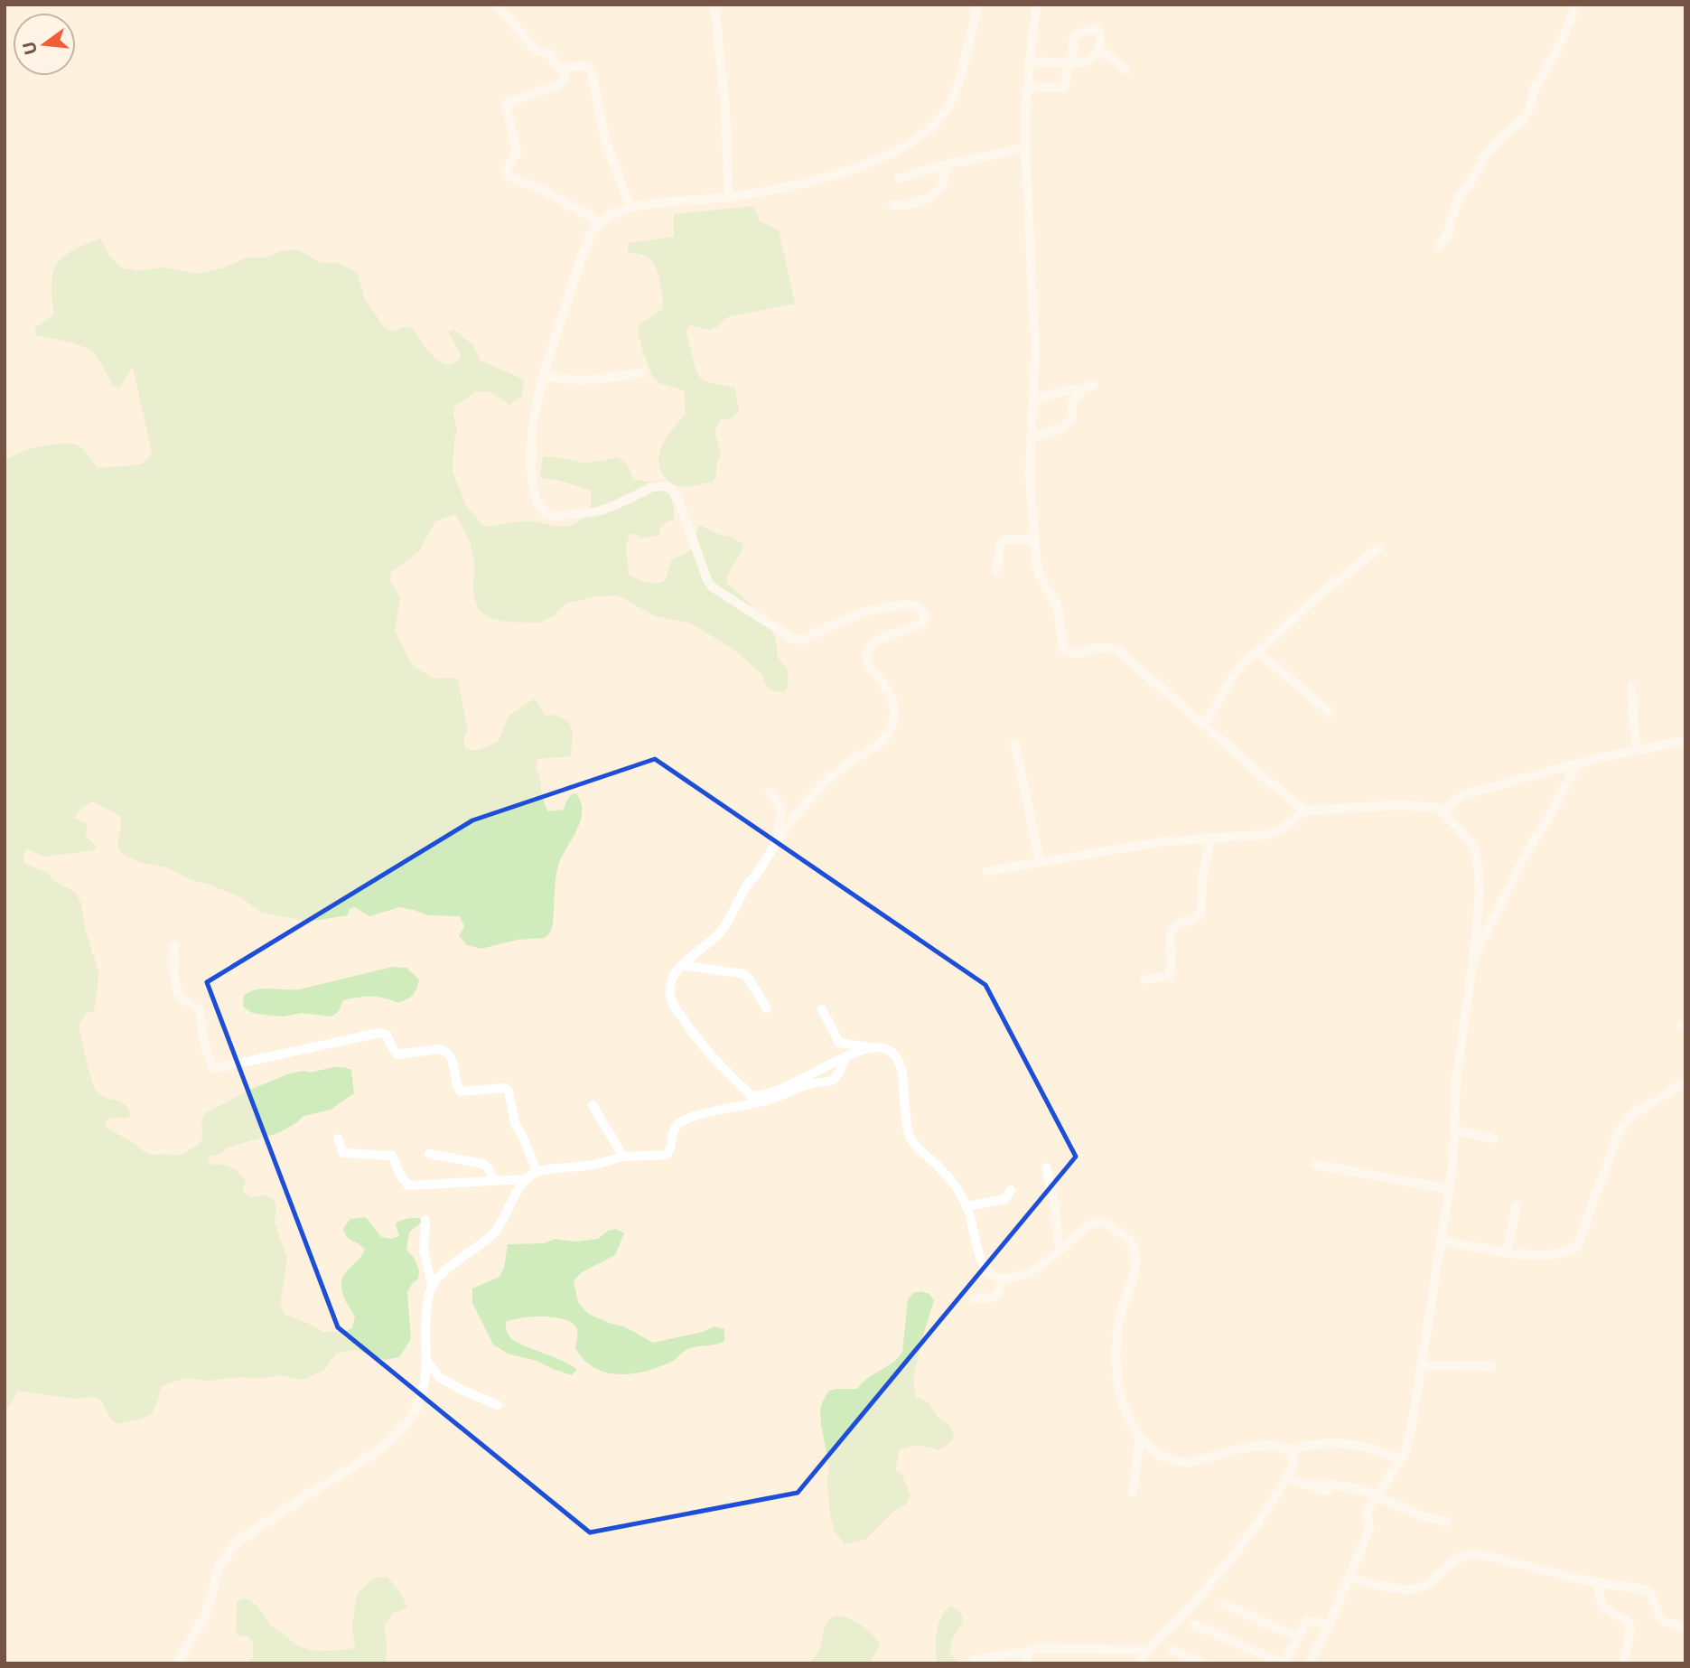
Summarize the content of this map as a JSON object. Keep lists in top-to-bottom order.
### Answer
{
  "north": "left"
}
